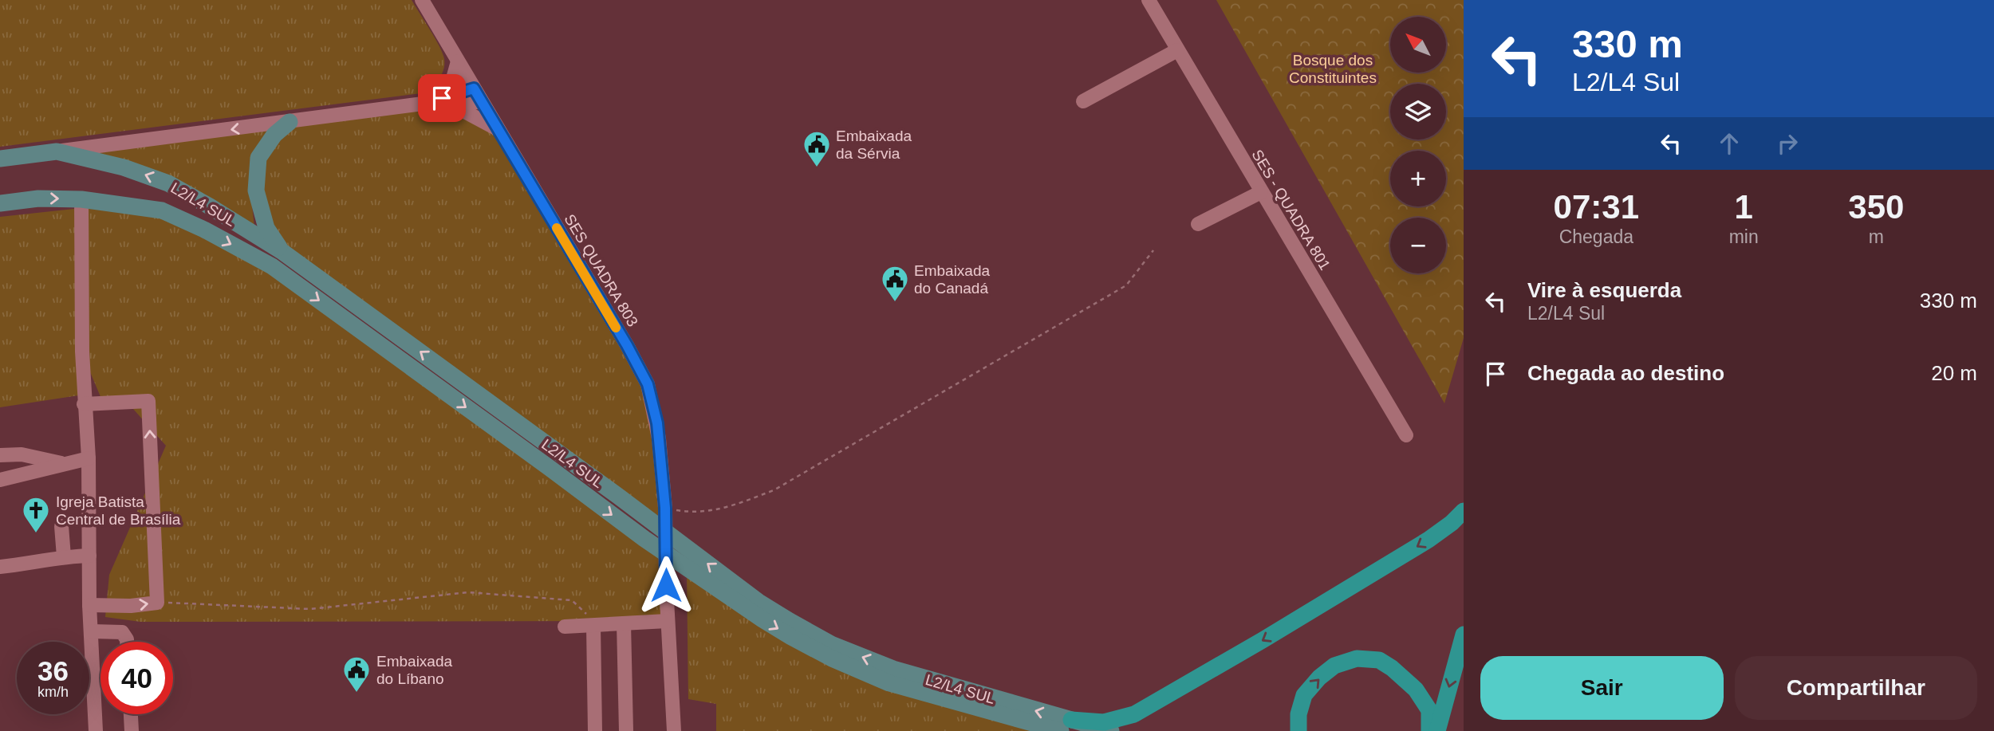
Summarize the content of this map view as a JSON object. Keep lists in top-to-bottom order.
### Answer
{
  "streets": {
    "main road": ["L2/L4 SUL"],
    "street": ["SES - QUADRA 801", "SES QUADRA 803"]
  },
  "crossings": [
    ["L2/L4 SUL", "SES QUADRA 803"]
  ],
  "parks": ["Bosque dos Constituintes"],
  "places": {
    "public building": ["Embaixada da Sérvia", "Embaixada do Canadá", "Embaixada do Líbano"],
    "church": ["Igreja Batista Central de Brasília"]
  },
  "north": "top left",
  "page": {
    "turn": ["330 m", "L2/L4 Sul"],
    "map_buttons": ["+", "−"],
    "eta": [
      "07:31",
      "Chegada",
      "1",
      "min",
      "350",
      "m"
    ],
    "list": [
      {
        "name": "Vire à esquerda",
        "note": "L2/L4 Sul",
        "value": "330 m"
      },
      {
        "name": "Chegada ao destino",
        "value": "20 m"
      }
    ],
    "speed": "36 km/h",
    "limit": "40",
    "buttons": ["Sair", "Compartilhar"]
  }
}
